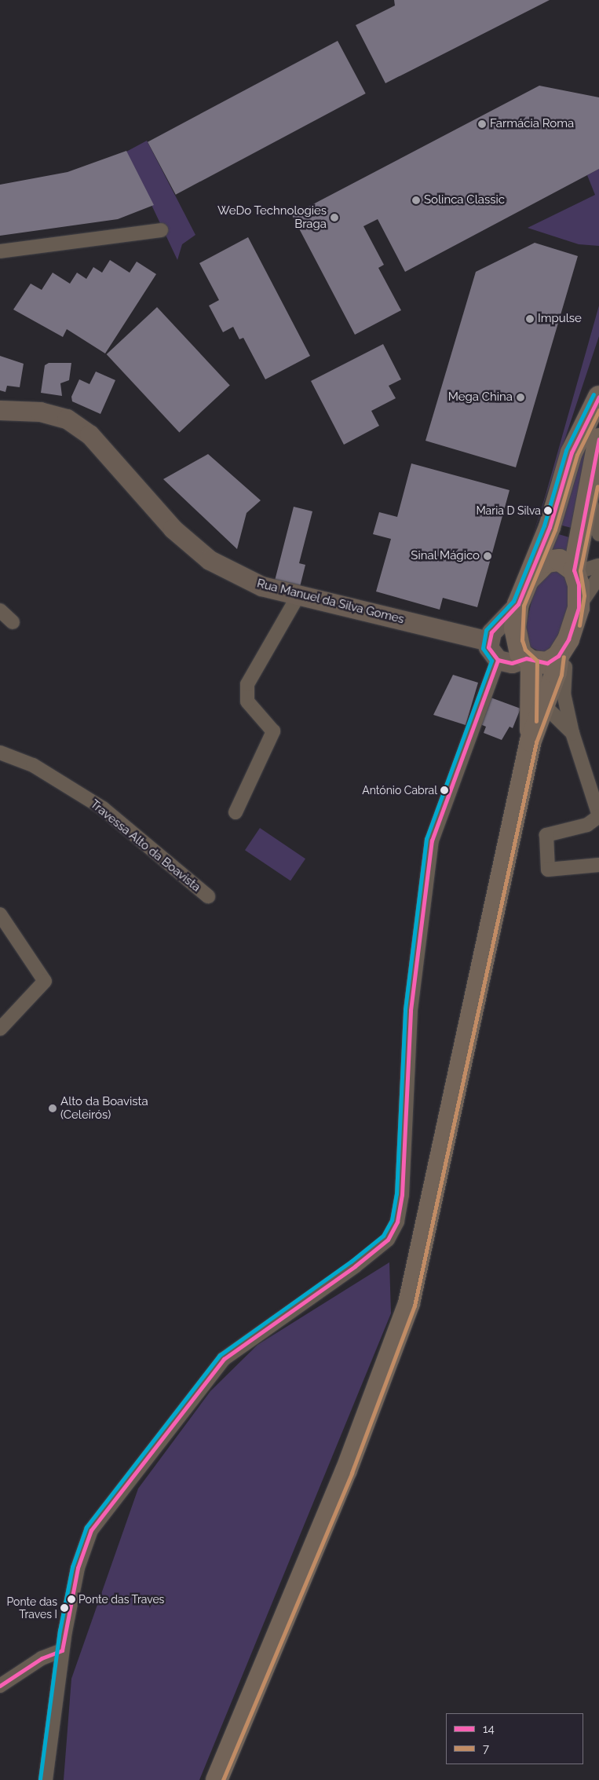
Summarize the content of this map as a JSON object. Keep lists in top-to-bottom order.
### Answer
{
  "streets": {
    "street": ["Rua Manuel da Silva Gomes", "Travessa Alto da Boavista"]
  },
  "places": [
    "Farmácia Roma",
    "Solinca Classic",
    "WeDo Technologies Braga",
    "Impulse",
    "Mega China",
    "Maria D Silva",
    "Sinal Mágico",
    "António Cabral",
    "Alto da Boavista (Celeirós)",
    "Ponte das Traves",
    "Ponte das Traves I"
  ],
  "lines": ["transit line 14", "transit line 7"],
  "legend": ["14", "7"]
}
